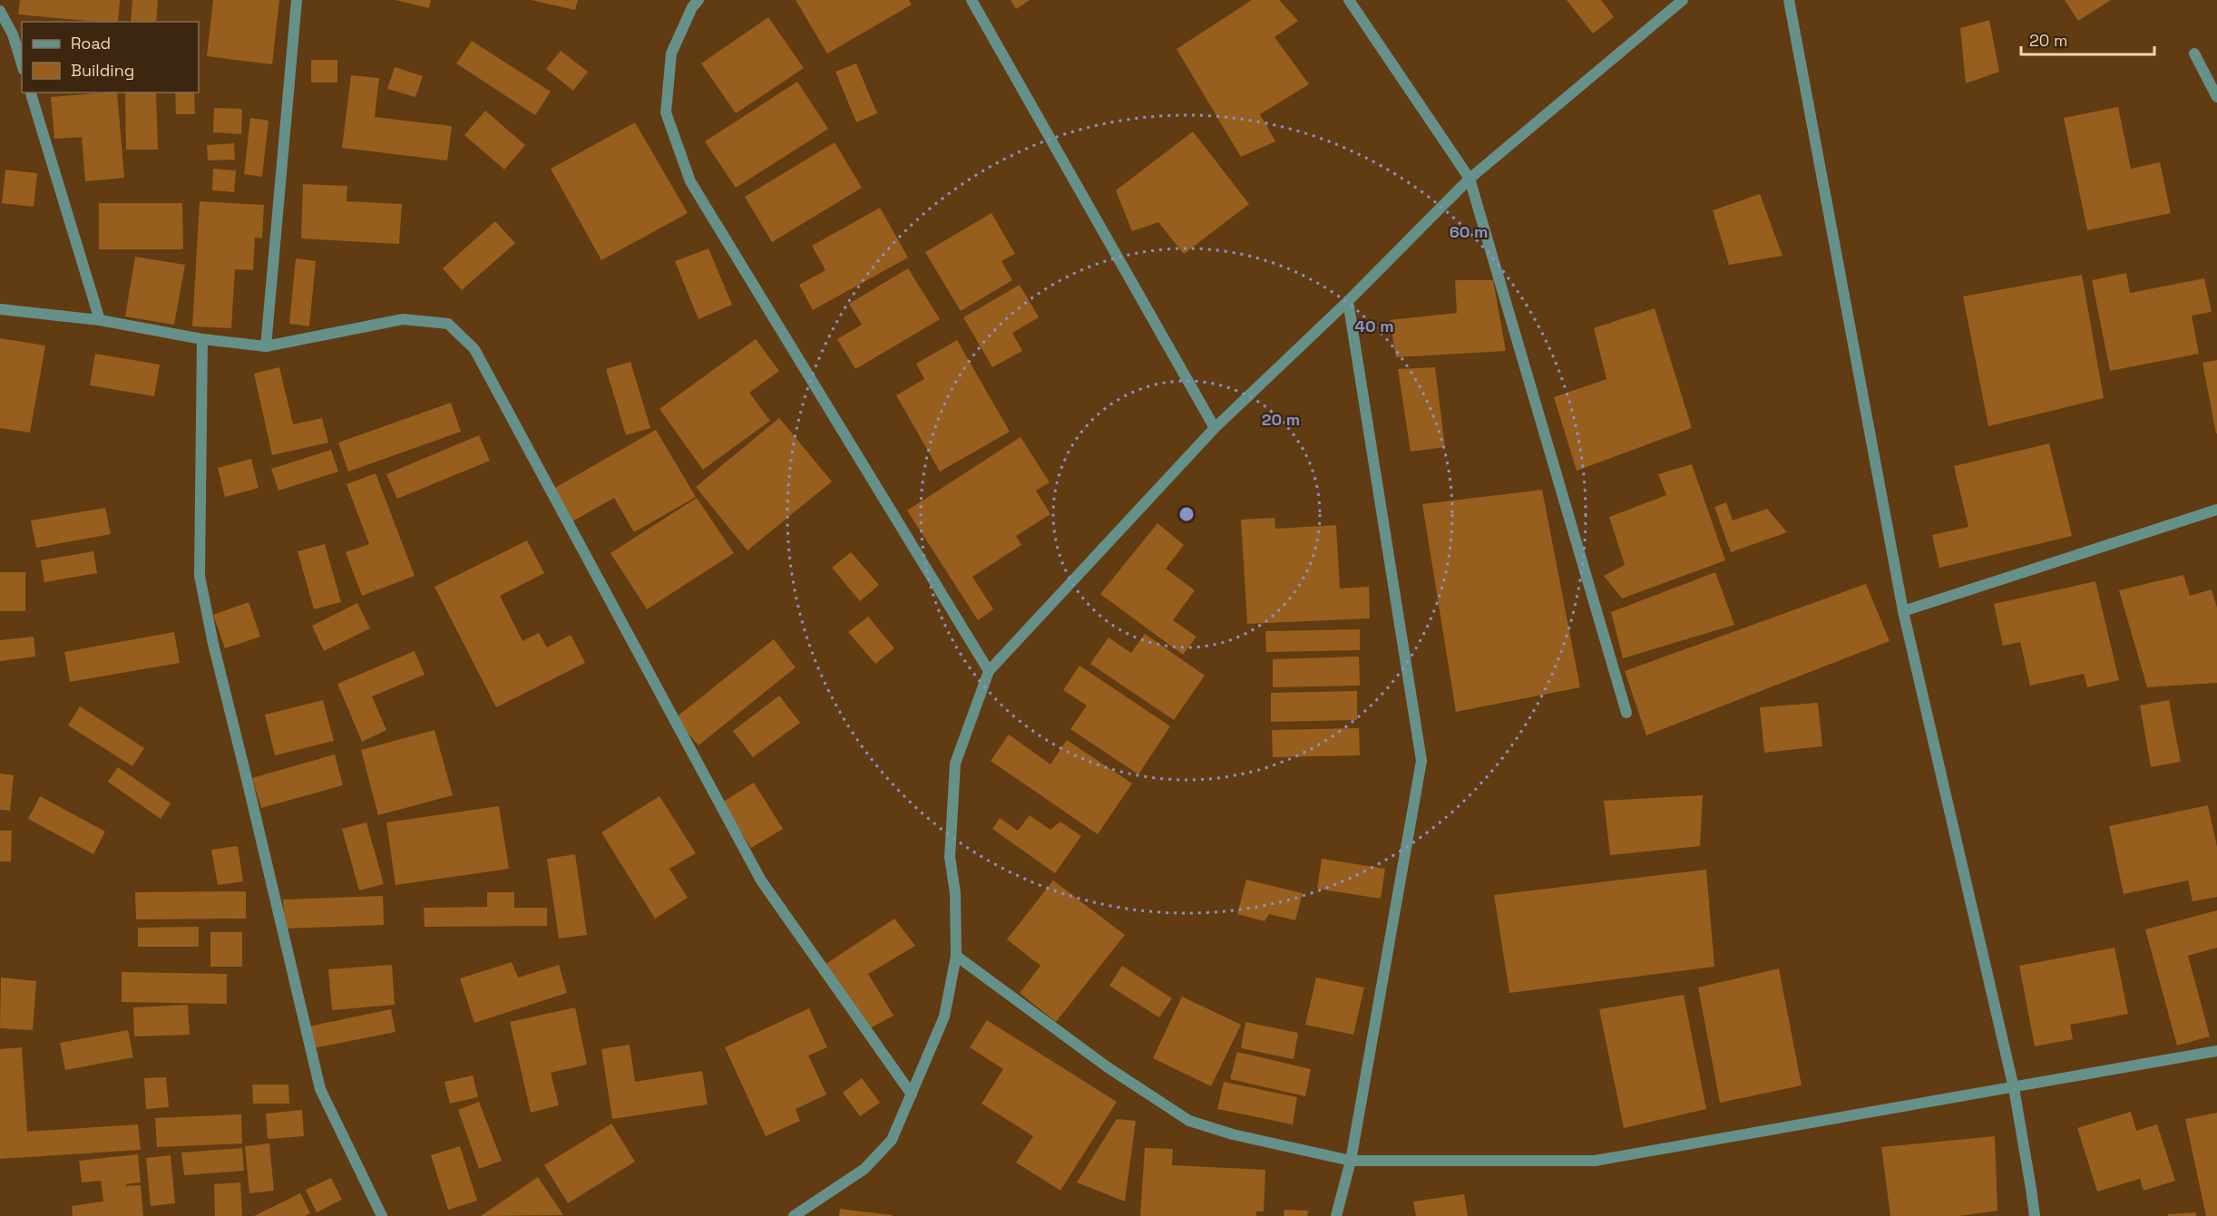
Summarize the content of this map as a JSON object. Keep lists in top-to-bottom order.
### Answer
{
  "legend": ["Road", "Building"],
  "scale_bar": "20 m",
  "rings": ["60 m", "40 m", "20 m"]
}
